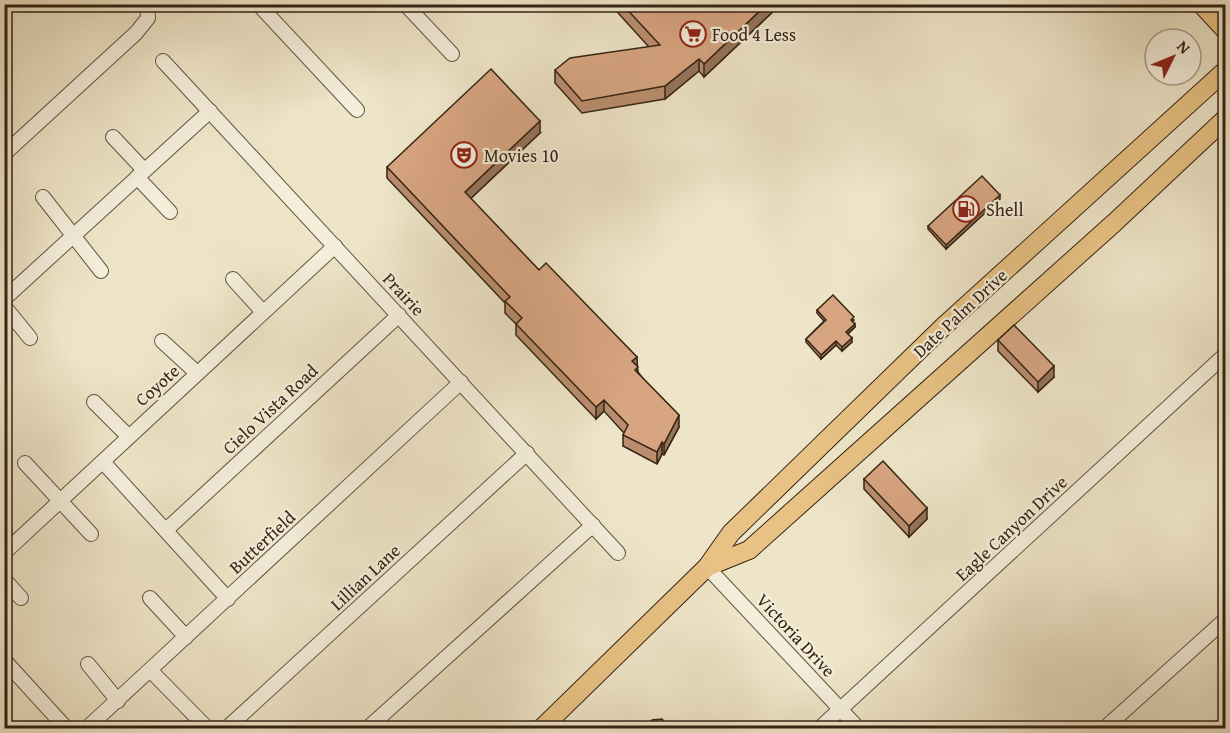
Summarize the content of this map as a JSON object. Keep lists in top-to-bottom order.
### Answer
{
  "streets": {
    "main road": ["Date Palm Drive"],
    "street": [
      "Prairie",
      "Coyote",
      "Cielo Vista Road",
      "Eagle Canyon Drive",
      "Butterfield",
      "Lillian Lane",
      "Victoria Drive"
    ]
  },
  "crossings": [
    ["Prairie", "Coyote"],
    ["Prairie", "Cielo Vista Road"],
    ["Prairie", "Butterfield"],
    ["Prairie", "Lillian Lane"],
    ["Date Palm Drive", "Victoria Drive"],
    ["Eagle Canyon Drive", "Victoria Drive"]
  ],
  "places": {
    "supermarket": ["Food 4 Less"],
    "theatre": ["Movies 10"],
    "fuel station": ["Shell"]
  },
  "north": "top right"
}
